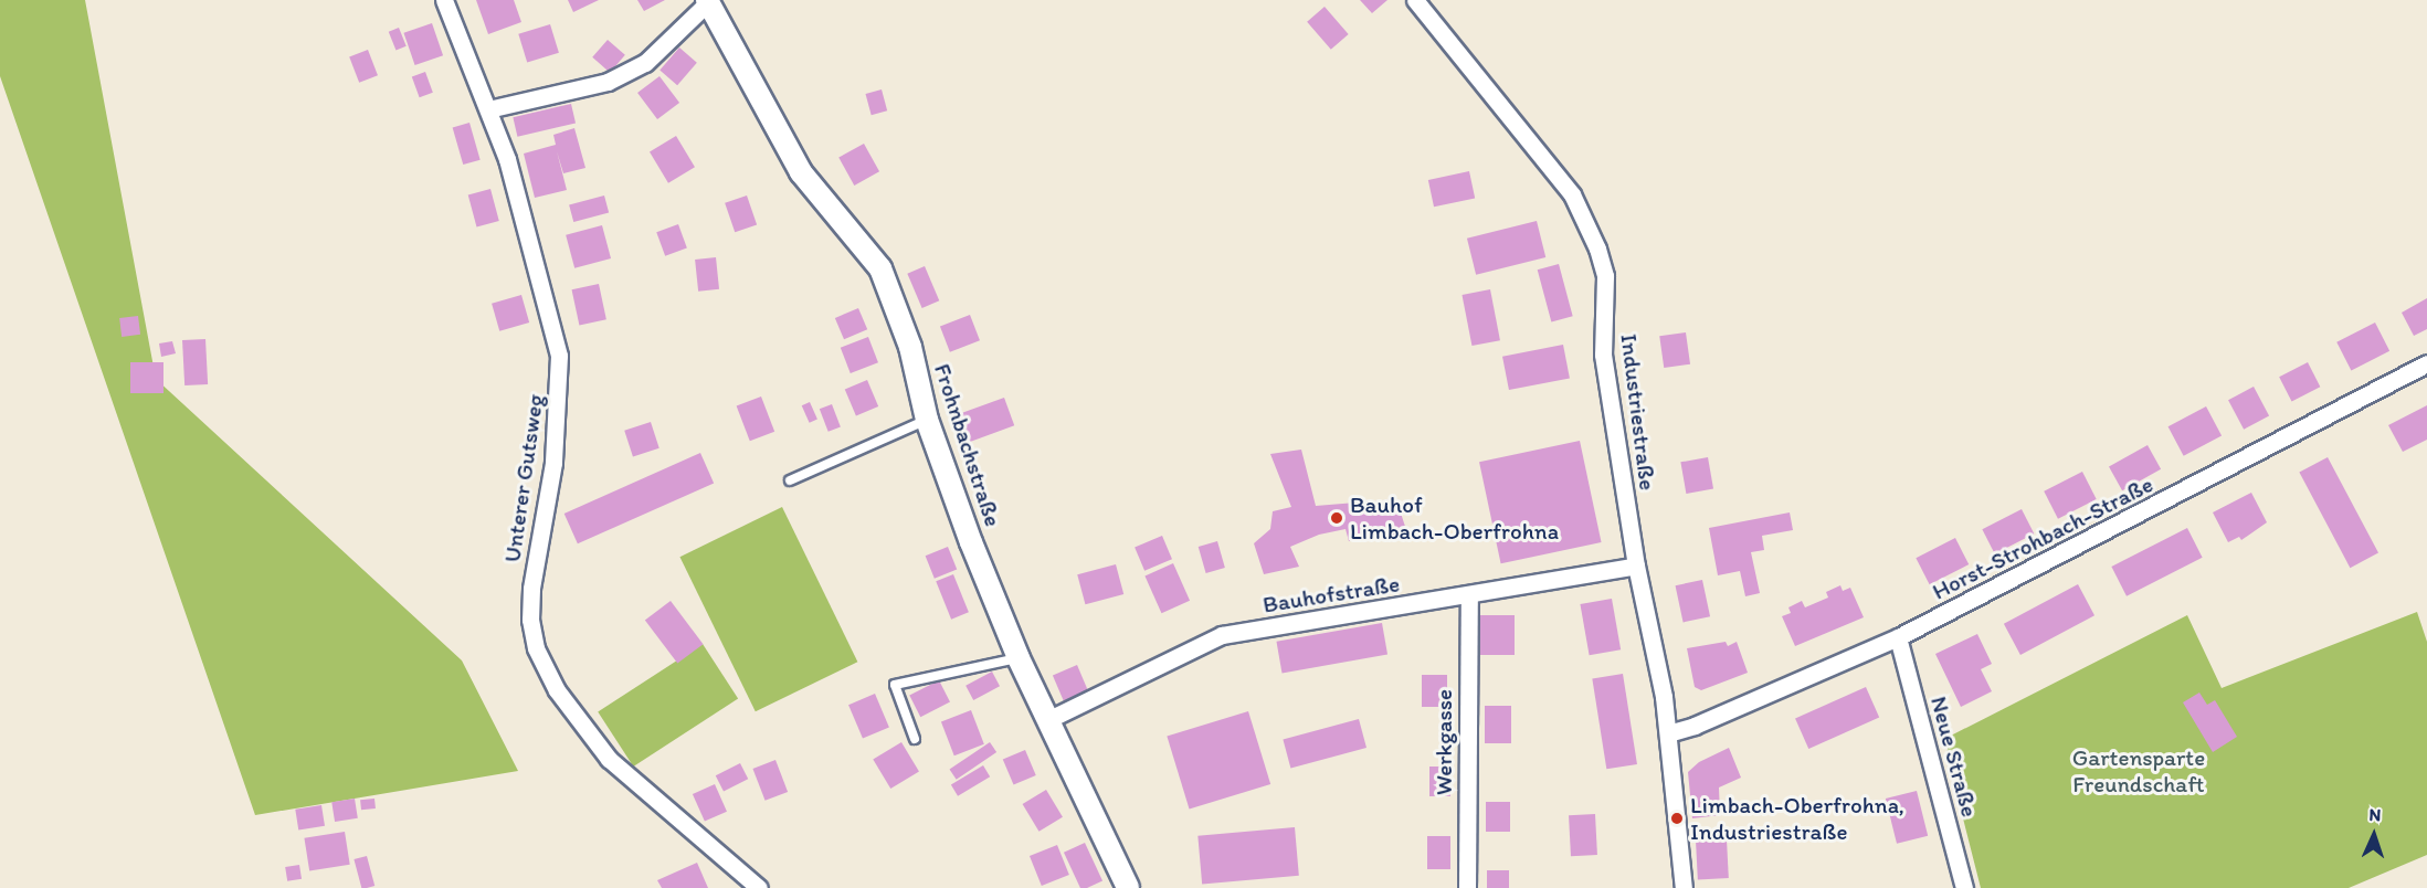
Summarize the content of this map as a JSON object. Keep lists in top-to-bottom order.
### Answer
{
  "streets": {
    "street": [
      "Industriestraße",
      "Frohnbachstraße",
      "Unterer Gutsweg",
      "Horst-Strohbach-Straße",
      "Bauhofstraße",
      "Werkgasse",
      "Neue Straße"
    ]
  },
  "crossings": [
    ["Industriestraße", "Horst-Strohbach-Straße"],
    ["Industriestraße", "Bauhofstraße"],
    ["Frohnbachstraße", "Unterer Gutsweg"],
    ["Frohnbachstraße", "Bauhofstraße"],
    ["Horst-Strohbach-Straße", "Neue Straße"],
    ["Bauhofstraße", "Werkgasse"]
  ],
  "parks": ["Gartensparte Freundschaft"],
  "places": ["Bauhof Limbach-Oberfrohna", "Limbach-Oberfrohna, Industriestraße"],
  "north": "top"
}
